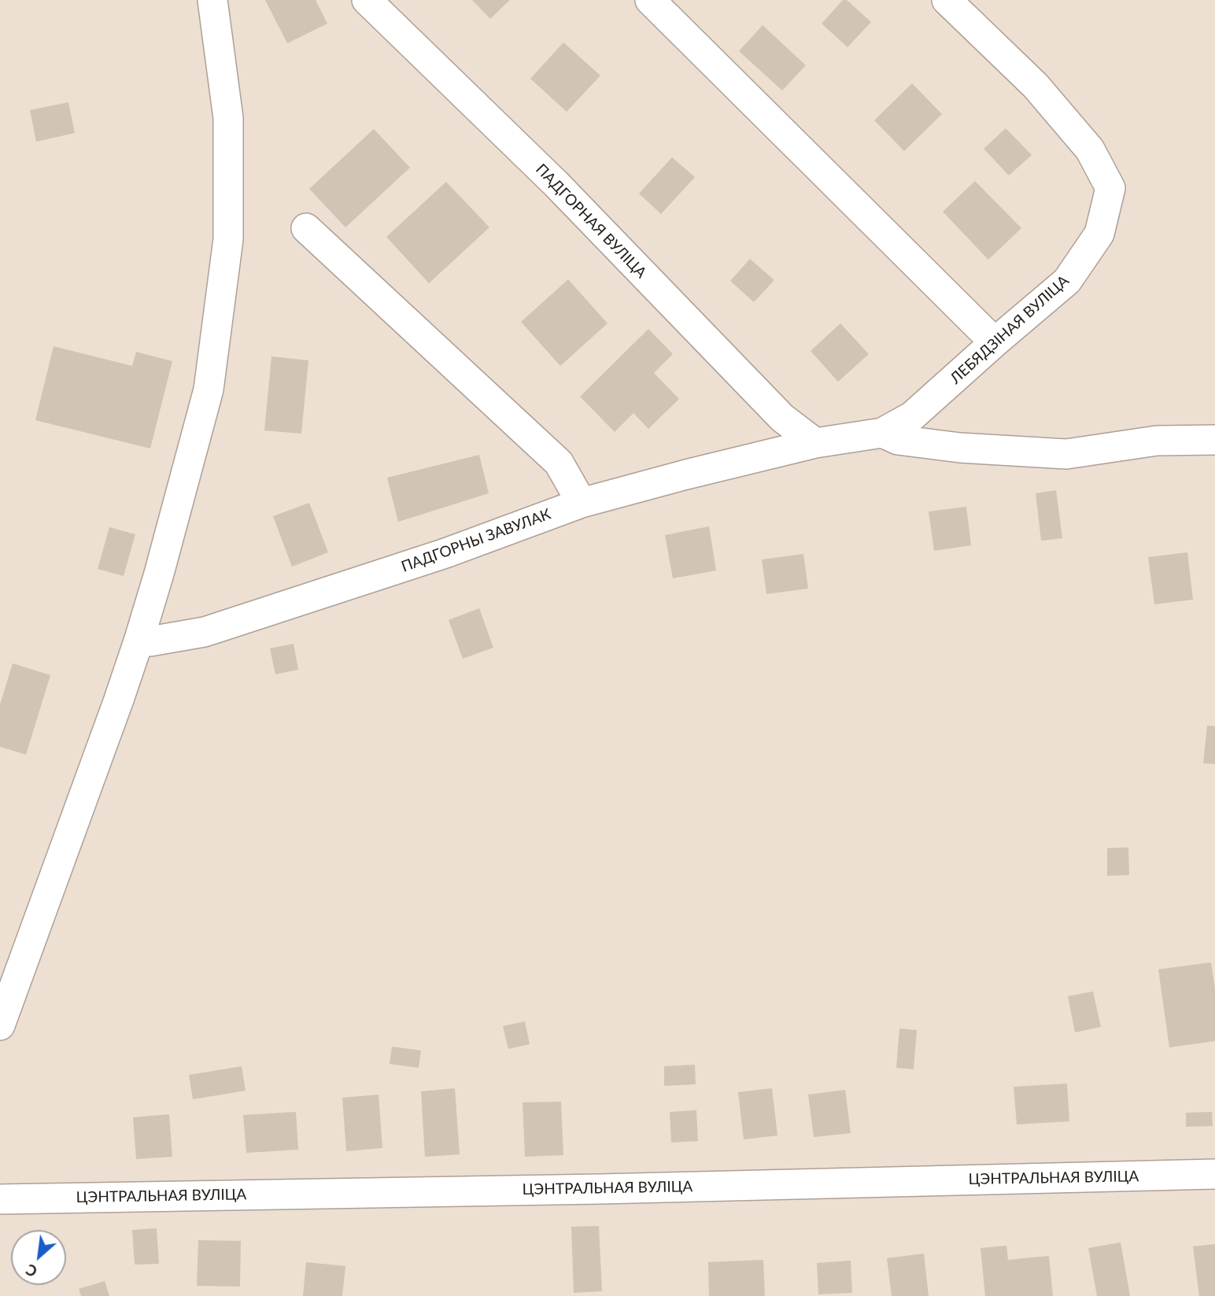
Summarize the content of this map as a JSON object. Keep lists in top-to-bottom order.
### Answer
{
  "streets": {
    "street": [
      "ПАДГОРНАЯ ВУЛІЦА",
      "ЛЕБЯДЗІНАЯ ВУЛІЦА",
      "ПАДГОРНЫ ЗАВУЛАК",
      "ЦЭНТРАЛЬНАЯ ВУЛІЦА"
    ]
  },
  "crossings": [
    ["ПАДГОРНАЯ ВУЛІЦА", "ЛЕБЯДЗІНАЯ ВУЛІЦА"],
    ["ПАДГОРНАЯ ВУЛІЦА", "ПАДГОРНЫ ЗАВУЛАК"],
    ["ЛЕБЯДЗІНАЯ ВУЛІЦА", "ПАДГОРНЫ ЗАВУЛАК"]
  ],
  "north": "bottom left"
}
